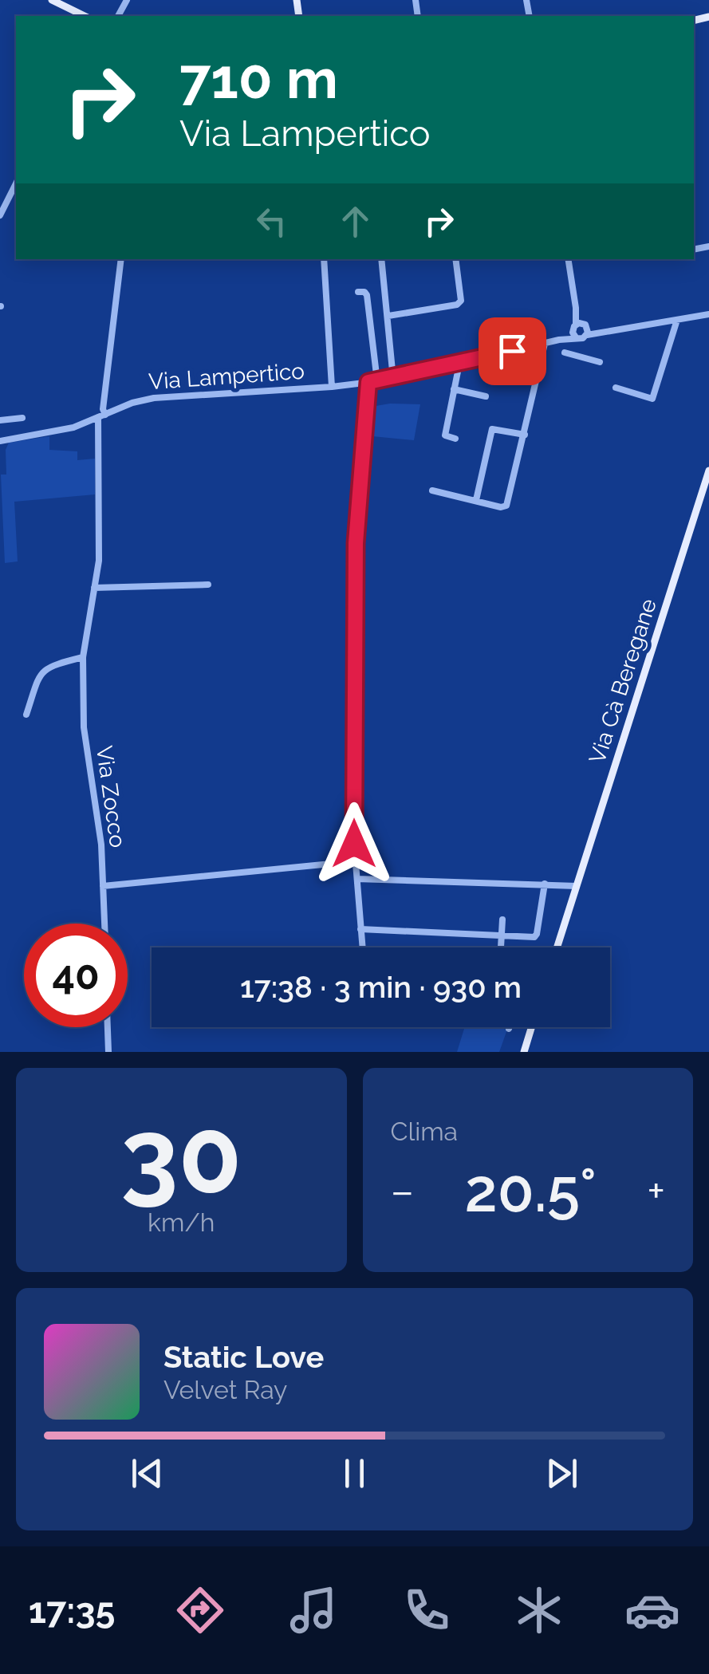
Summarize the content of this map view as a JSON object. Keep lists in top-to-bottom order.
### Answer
{
  "streets": {
    "main road": ["Via Cà Beregane"],
    "street": ["Via Lampertico", "Via Zocco"]
  },
  "crossings": [
    ["Via Lampertico", "Via Zocco"]
  ],
  "page": {
    "turn": ["710 m", "Via Lampertico"],
    "limit": "40",
    "trip": "17:38 · 3 min · 930 m",
    "tile": [
      ["30", "km/h"],
      "Clima"
    ],
    "heat": ["−", "20.5°", "+"],
    "song": ["Static Love", "Velvet Ray"],
    "tabs": "17:35"
  }
}
